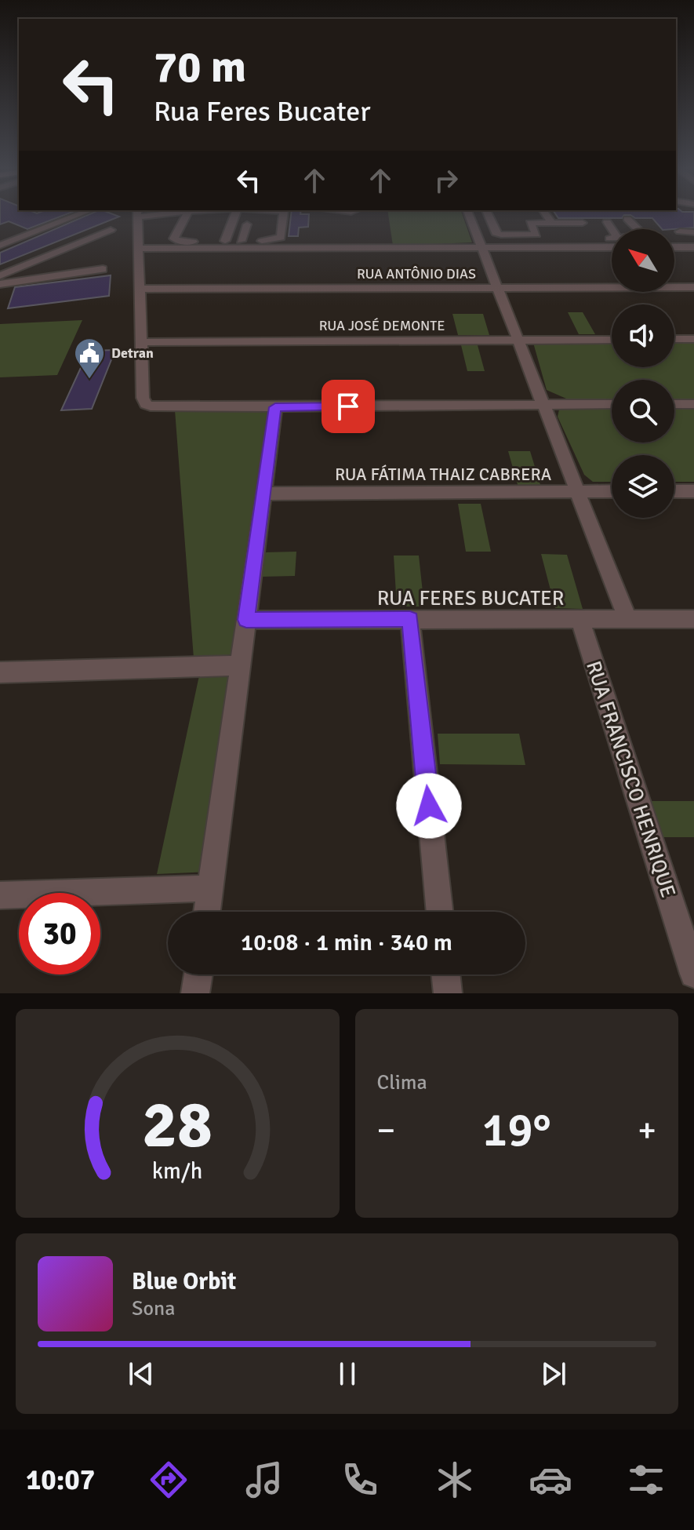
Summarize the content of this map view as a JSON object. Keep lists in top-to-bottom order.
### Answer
{
  "streets": {
    "street": [
      "RUA ANTÔNIO DIAS",
      "RUA JOSÉ DEMONTE",
      "RUA FÁTIMA THAIZ CABRERA",
      "RUA FERES BUCATER",
      "RUA FRANCISCO HENRIQUE"
    ]
  },
  "crossings": [
    ["RUA FERES BUCATER", "RUA FRANCISCO HENRIQUE"]
  ],
  "places": {
    "public building": ["Detran"]
  },
  "north": "top left",
  "page": {
    "turn": ["70 m", "Rua Feres Bucater"],
    "limit": "30",
    "trip": "10:08 · 1 min · 340 m",
    "tile": "Clima",
    "heat": ["−", "19°", "+"],
    "song": ["Blue Orbit", "Sona"],
    "tabs": "10:07",
    "gauge": ["28", "km/h"]
  }
}
